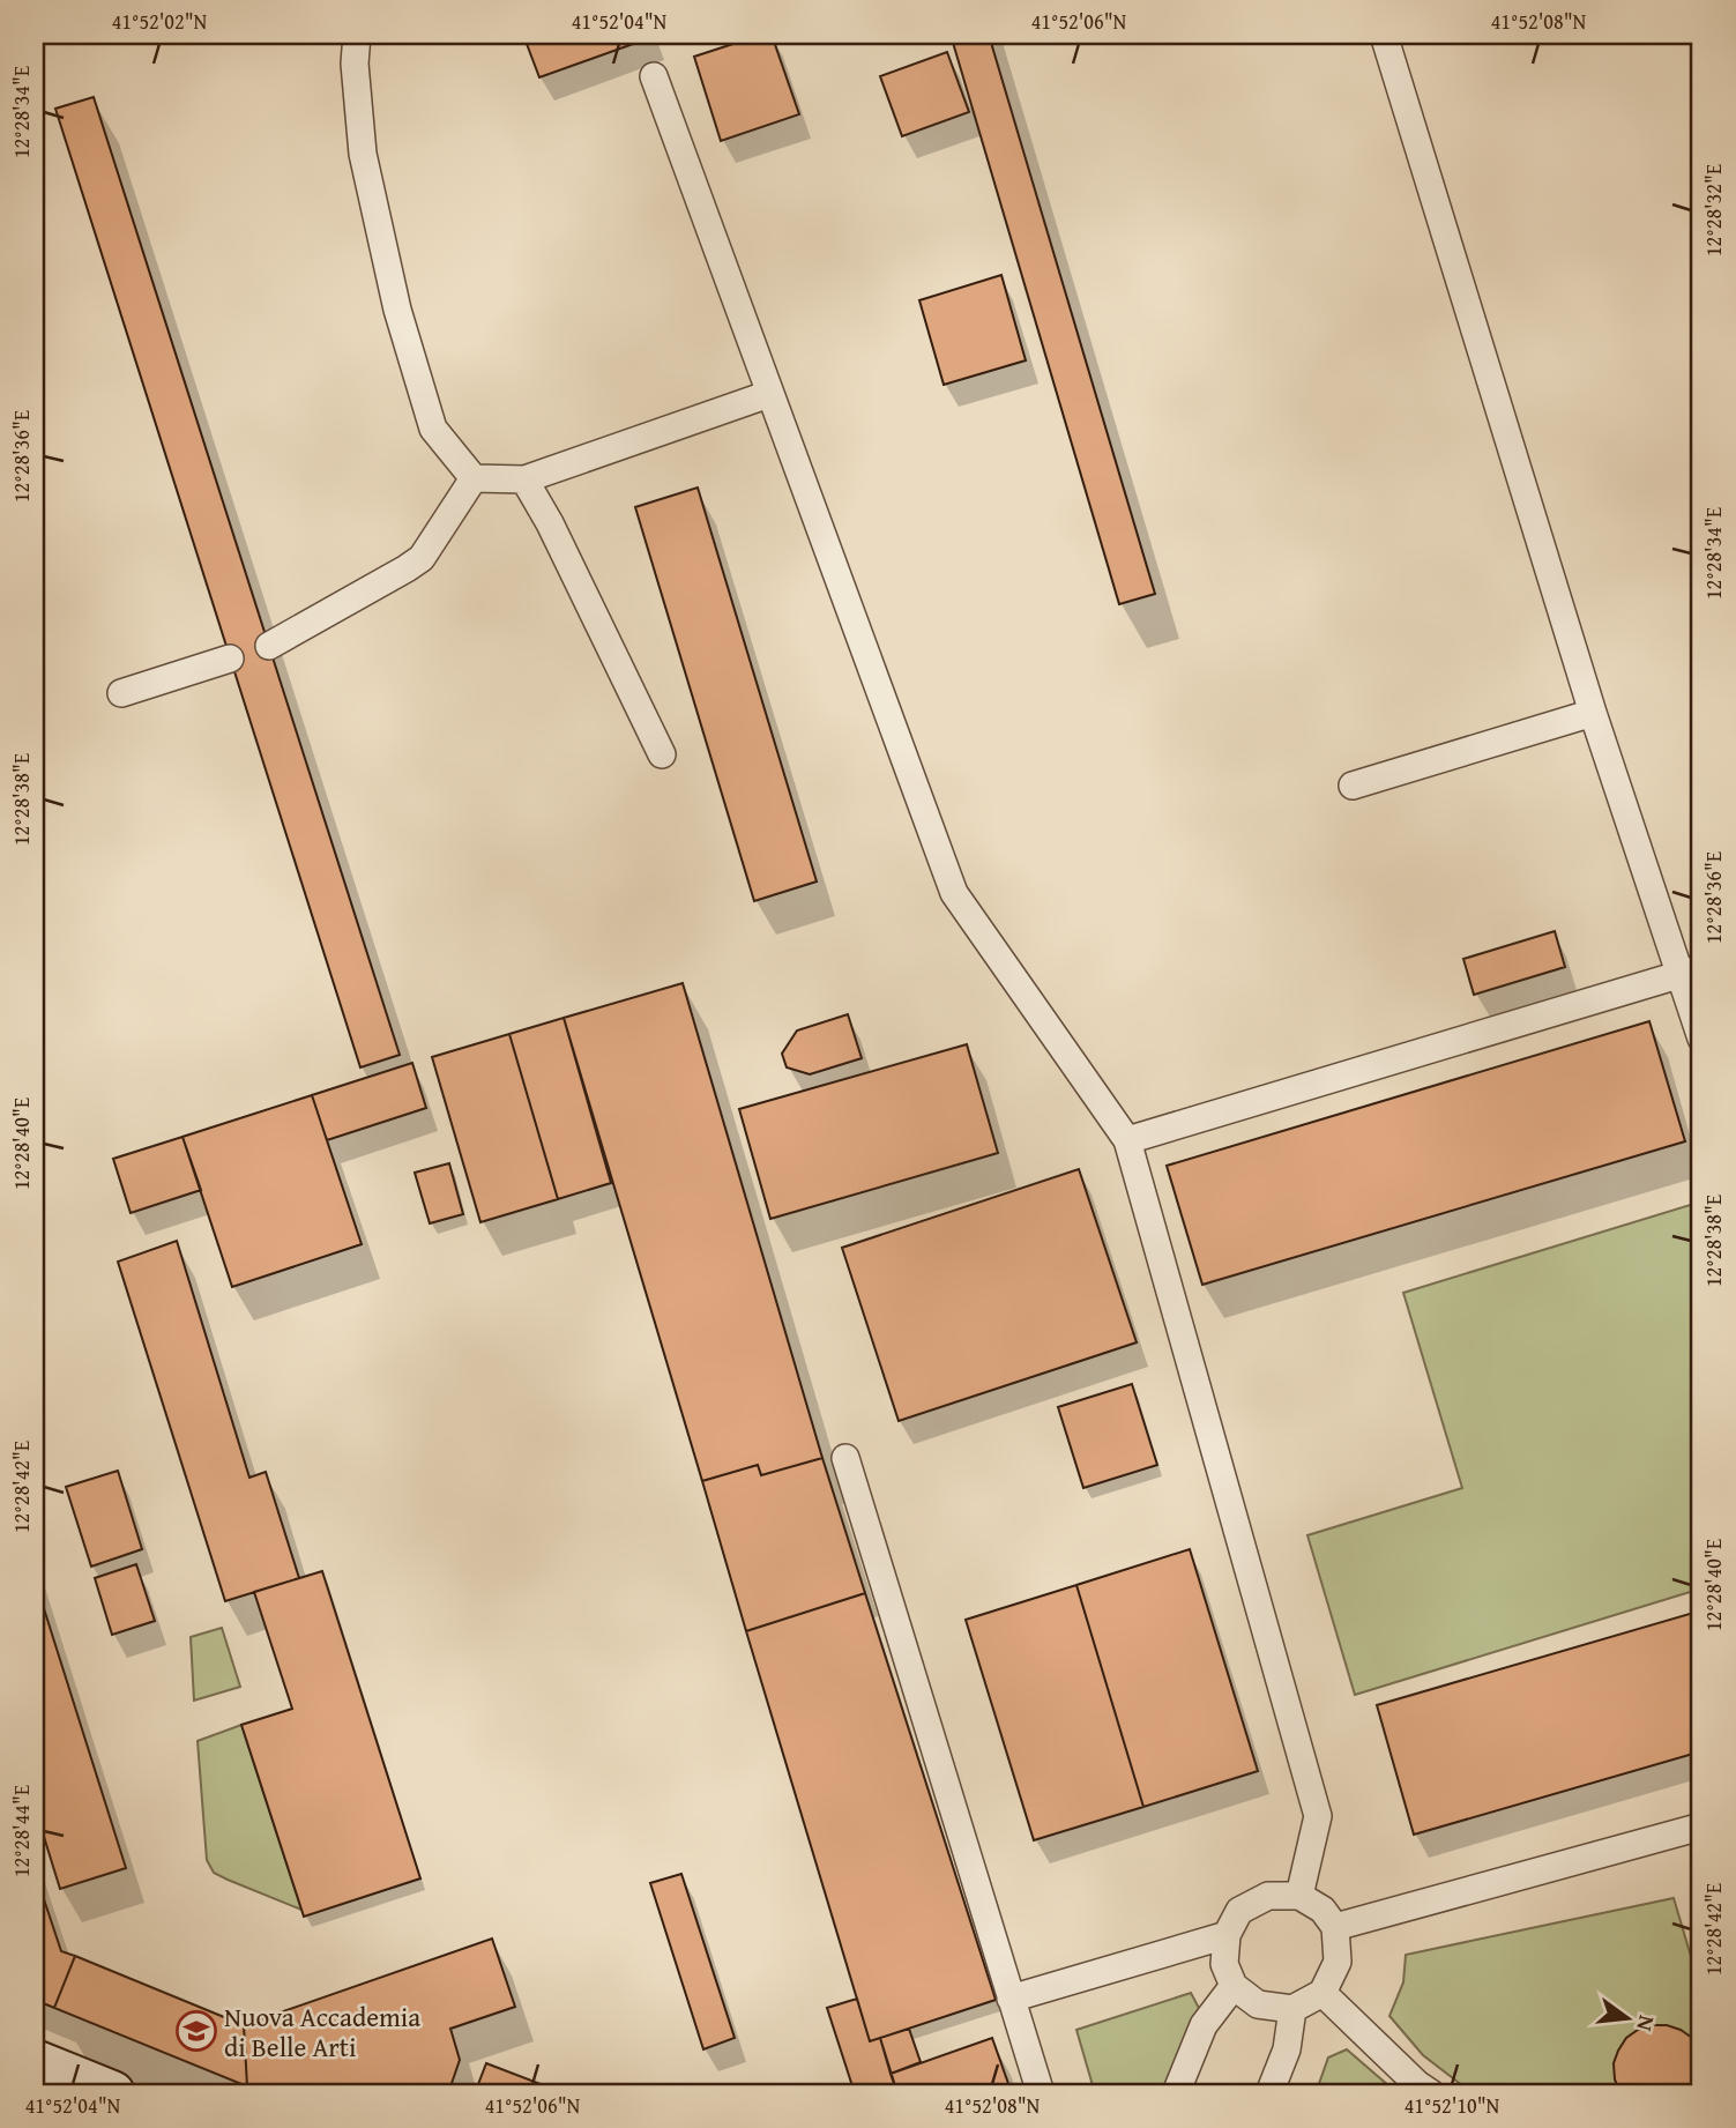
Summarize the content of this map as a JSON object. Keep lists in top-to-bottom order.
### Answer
{
  "places": {
    "school or university": ["Nuova Accademia di Belle Arti"]
  },
  "north": "right",
  "coordinates": [
    "41°52'02\"N",
    "41°52'04\"N",
    "41°52'06\"N",
    "41°52'08\"N",
    "12°28'34\"E",
    "12°28'32\"E",
    "12°28'36\"E",
    "12°28'38\"E",
    "12°28'40\"E",
    "12°28'42\"E",
    "12°28'44\"E",
    "41°52'10\"N"
  ]
}
